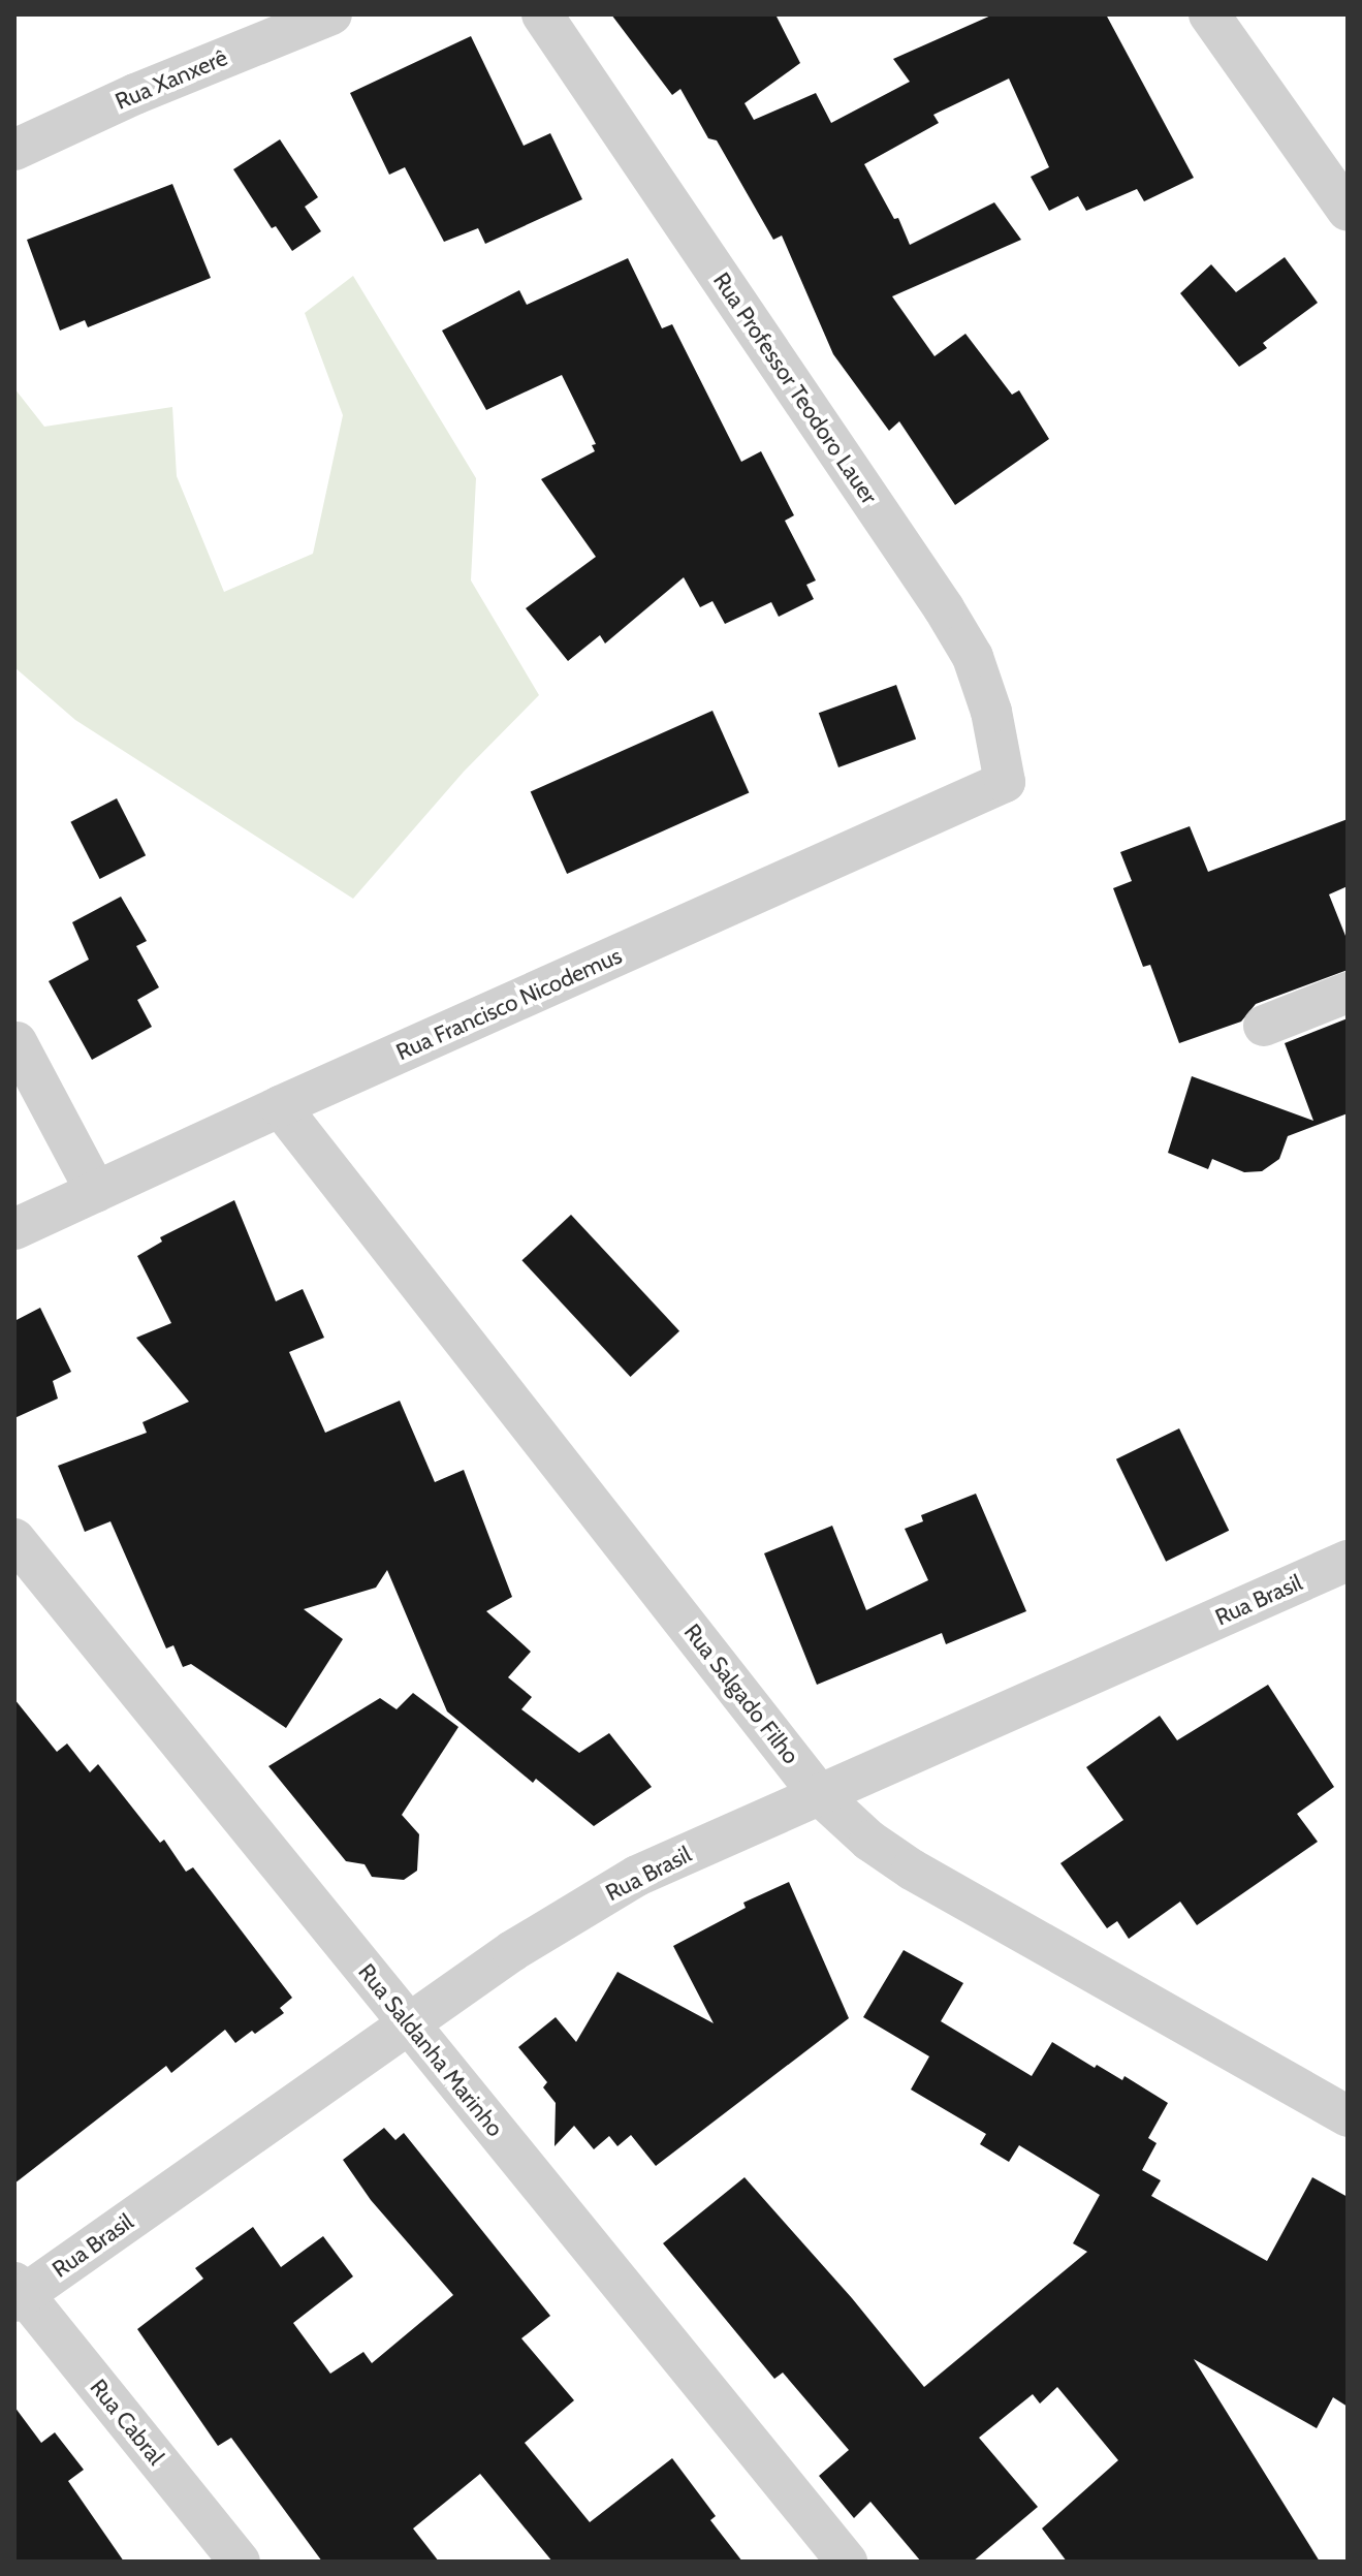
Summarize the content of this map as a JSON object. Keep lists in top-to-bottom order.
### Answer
{
  "streets": {
    "street": [
      "Rua Xanxerê",
      "Rua Professor Teodoro Lauer",
      "Rua Francisco Nicodemus",
      "Rua Brasil",
      "Rua Salgado Filho",
      "Rua Saldanha Marinho",
      "Rua Cabral"
    ]
  },
  "crossings": [
    ["Rua Professor Teodoro Lauer", "Rua Francisco Nicodemus"],
    ["Rua Francisco Nicodemus", "Rua Salgado Filho"],
    ["Rua Brasil", "Rua Salgado Filho"],
    ["Rua Brasil", "Rua Saldanha Marinho"],
    ["Rua Brasil", "Rua Cabral"]
  ]
}
